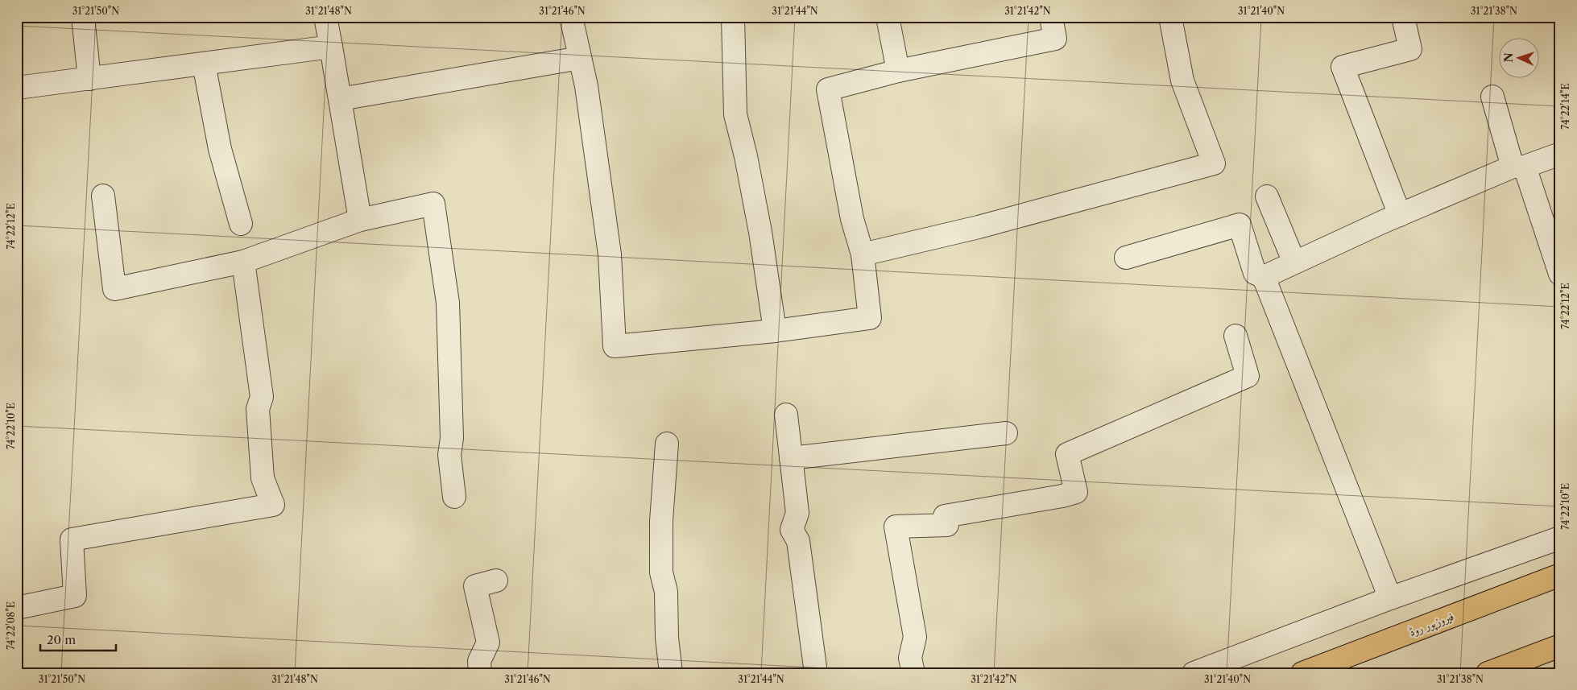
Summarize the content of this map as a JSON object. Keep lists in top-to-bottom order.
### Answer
{
  "streets": {
    "highway": ["فیروزپور روڈ"]
  },
  "scale_bar": "20 m",
  "north": "left",
  "coordinates": [
    "31°21'50\"N",
    "31°21'48\"N",
    "31°21'46\"N",
    "31°21'44\"N",
    "31°21'42\"N",
    "31°21'40\"N",
    "31°21'38\"N",
    "74°22'14\"E",
    "74°22'12\"E",
    "74°22'10\"E",
    "74°22'08\"E"
  ]
}
